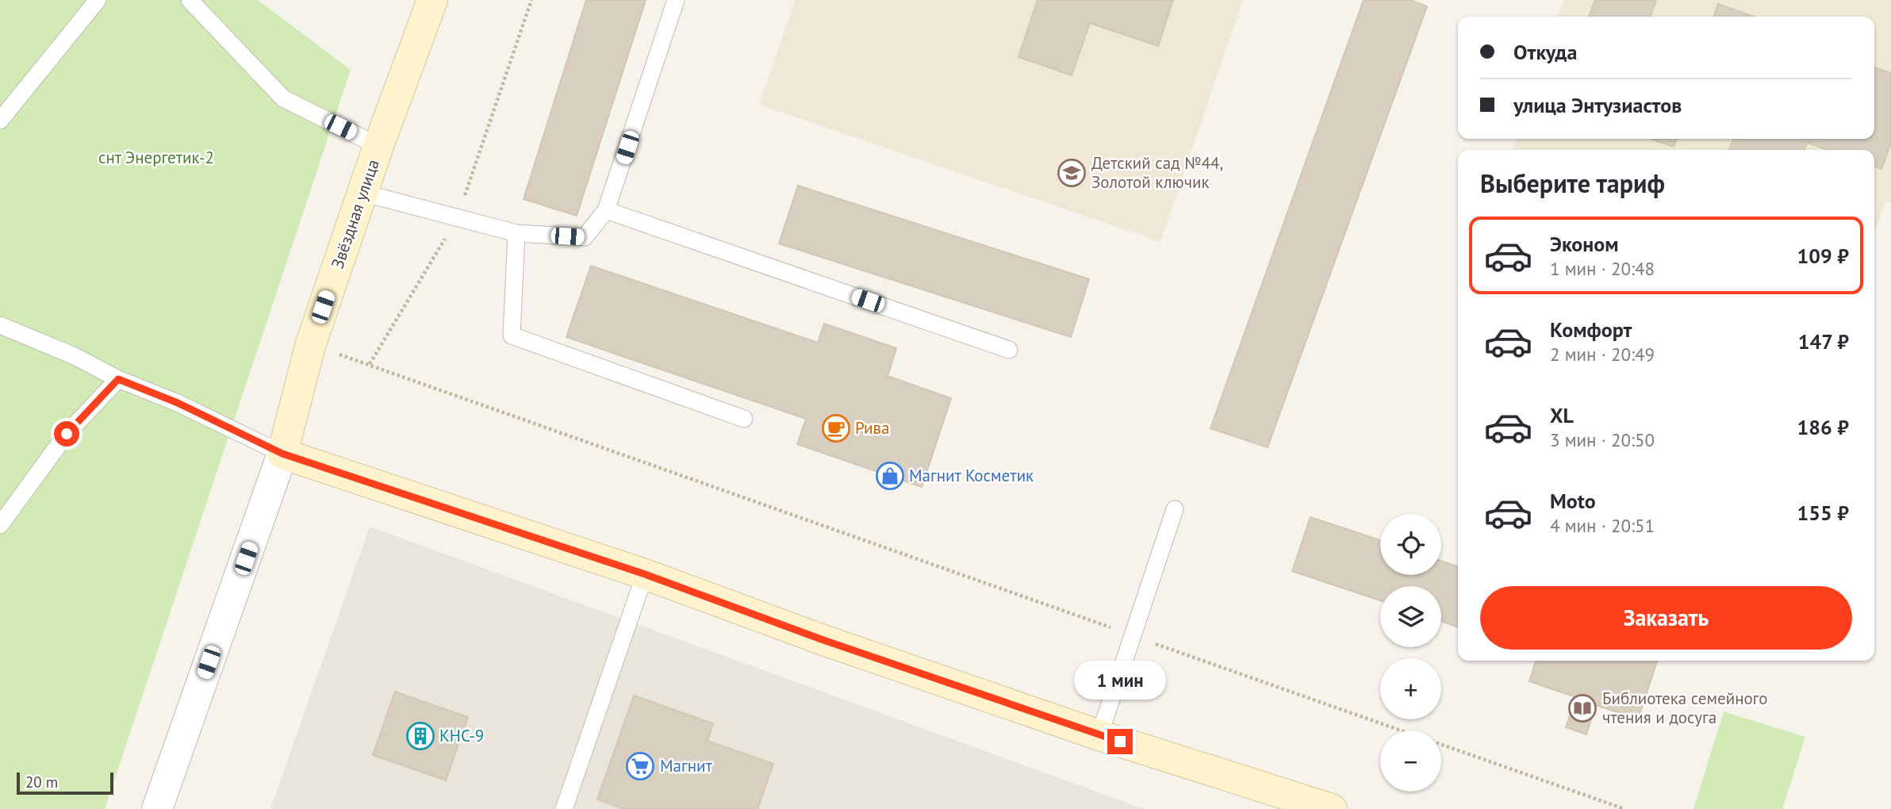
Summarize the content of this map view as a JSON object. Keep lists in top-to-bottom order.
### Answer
{
  "streets": {
    "street": ["Звёздная улица"]
  },
  "parks": ["снт Энергетик-2"],
  "places": {
    "school or university": ["Детский сад №44, Золотой ключик"],
    "cafe": ["Рива"],
    "shop": ["Магнит Косметик"],
    "library": ["Библиотека семейного чтения и досуга"],
    "building": ["КНС-9"],
    "supermarket": ["Магнит"]
  },
  "scale_bar": "20 m",
  "page": {
    "banner": ["Откуда", "улица Энтузиастов"],
    "heading": "Выберите тариф",
    "list": [
      {
        "name": "Эконом",
        "note": "1 мин · 20:48",
        "value": "109 ₽"
      },
      {
        "name": "Комфорт",
        "note": "2 мин · 20:49",
        "value": "147 ₽"
      },
      {
        "name": "XL",
        "note": "3 мин · 20:50",
        "value": "186 ₽"
      },
      {
        "name": "Moto",
        "note": "4 мин · 20:51",
        "value": "155 ₽"
      }
    ],
    "map_buttons": ["+", "−"],
    "buttons": "Заказать",
    "bubble": "1 мин",
    "scale": "20 m"
  }
}
